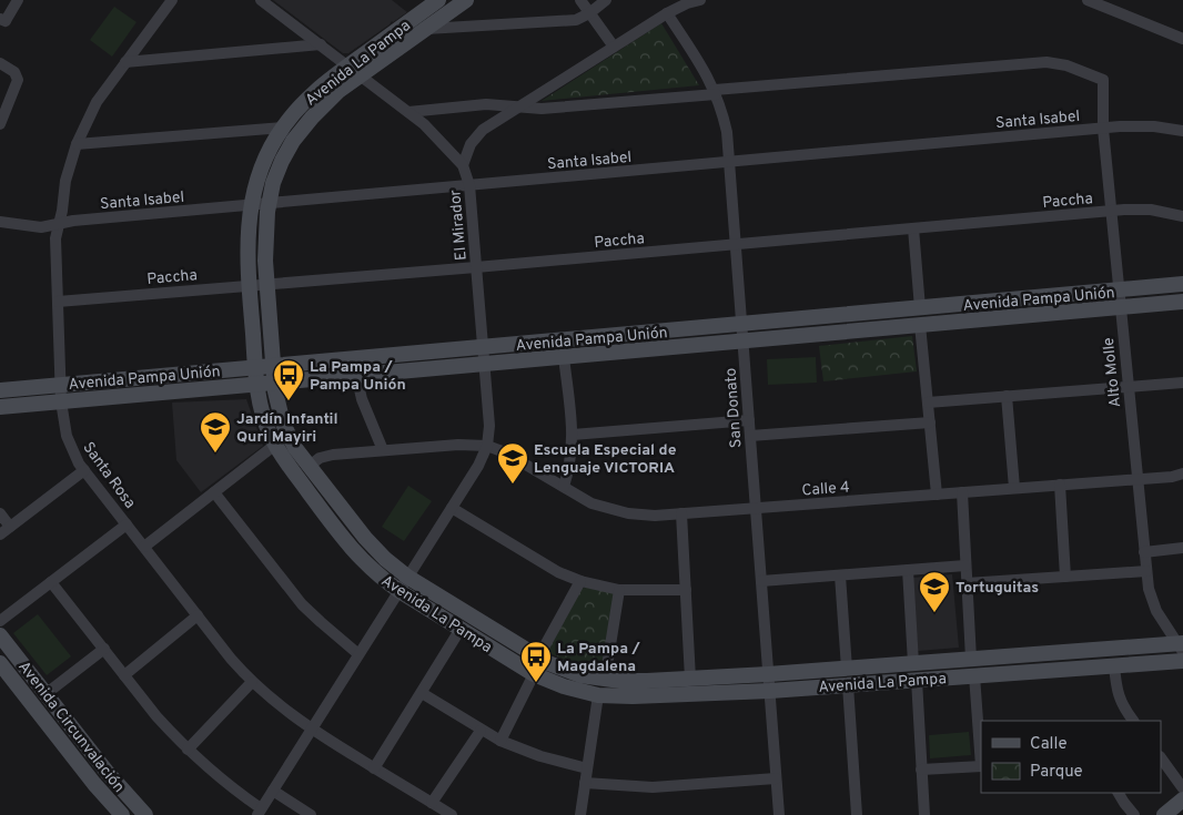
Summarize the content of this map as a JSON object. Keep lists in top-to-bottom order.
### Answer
{
  "streets": {
    "street": [
      "Avenida La Pampa",
      "Santa Isabel",
      "Paccha",
      "El Mirador",
      "Avenida Pampa Unión",
      "Alto Molle",
      "San Donato",
      "Santa Rosa",
      "Calle 4",
      "Avenida Circunvalación"
    ]
  },
  "crossings": [
    ["Avenida La Pampa", "Santa Isabel"],
    ["Avenida La Pampa", "Paccha"],
    ["Avenida La Pampa", "El Mirador"],
    ["Avenida La Pampa", "Avenida Pampa Unión"],
    ["Avenida La Pampa", "Alto Molle"],
    ["Avenida La Pampa", "San Donato"],
    ["Santa Isabel", "El Mirador"],
    ["Santa Isabel", "Alto Molle"],
    ["Santa Isabel", "San Donato"],
    ["Santa Isabel", "Santa Rosa"],
    ["Paccha", "El Mirador"],
    ["Paccha", "Alto Molle"],
    ["Paccha", "San Donato"],
    ["Paccha", "Santa Rosa"],
    ["El Mirador", "Avenida Pampa Unión"],
    ["El Mirador", "Santa Rosa"],
    ["El Mirador", "Calle 4"],
    ["Avenida Pampa Unión", "Alto Molle"],
    ["Avenida Pampa Unión", "San Donato"],
    ["Avenida Pampa Unión", "Santa Rosa"],
    ["Alto Molle", "San Donato"],
    ["Alto Molle", "Calle 4"],
    ["San Donato", "Calle 4"]
  ],
  "places": {
    "bus stop": ["La Pampa / Pampa Unión", "La Pampa / Magdalena"],
    "school or university": ["Jardín Infantil Quri Mayiri", "Escuela Especial de Lenguaje VICTORIA", "Tortuguitas"]
  },
  "legend": ["Calle", "Parque"]
}
